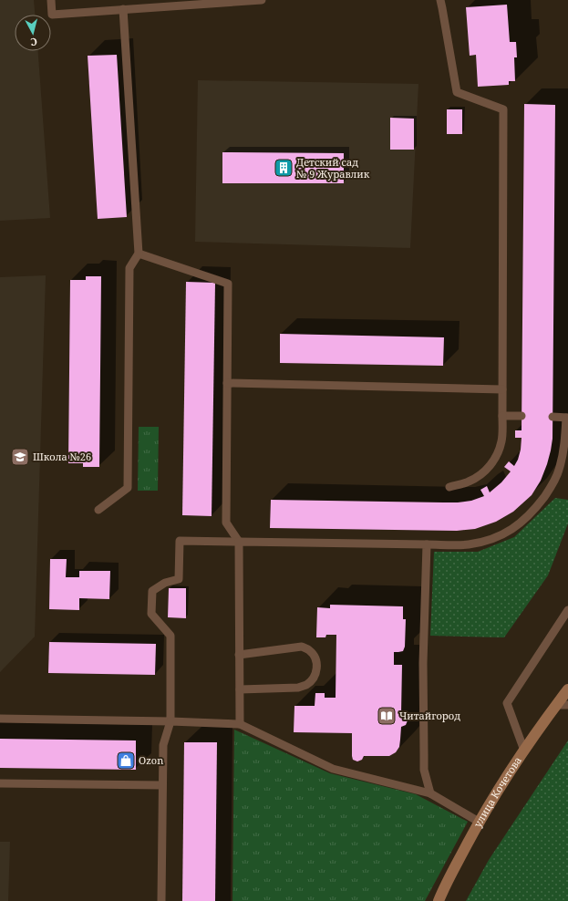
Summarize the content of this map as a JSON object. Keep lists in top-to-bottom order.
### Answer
{
  "streets": {
    "main road": ["улица Кочетова"]
  },
  "places": {
    "building": ["Детский сад № 9 Журавлик"],
    "school or university": ["Школа №26"],
    "library": ["Читайгород"],
    "shop": ["Ozon"]
  },
  "north": "bottom"
}
